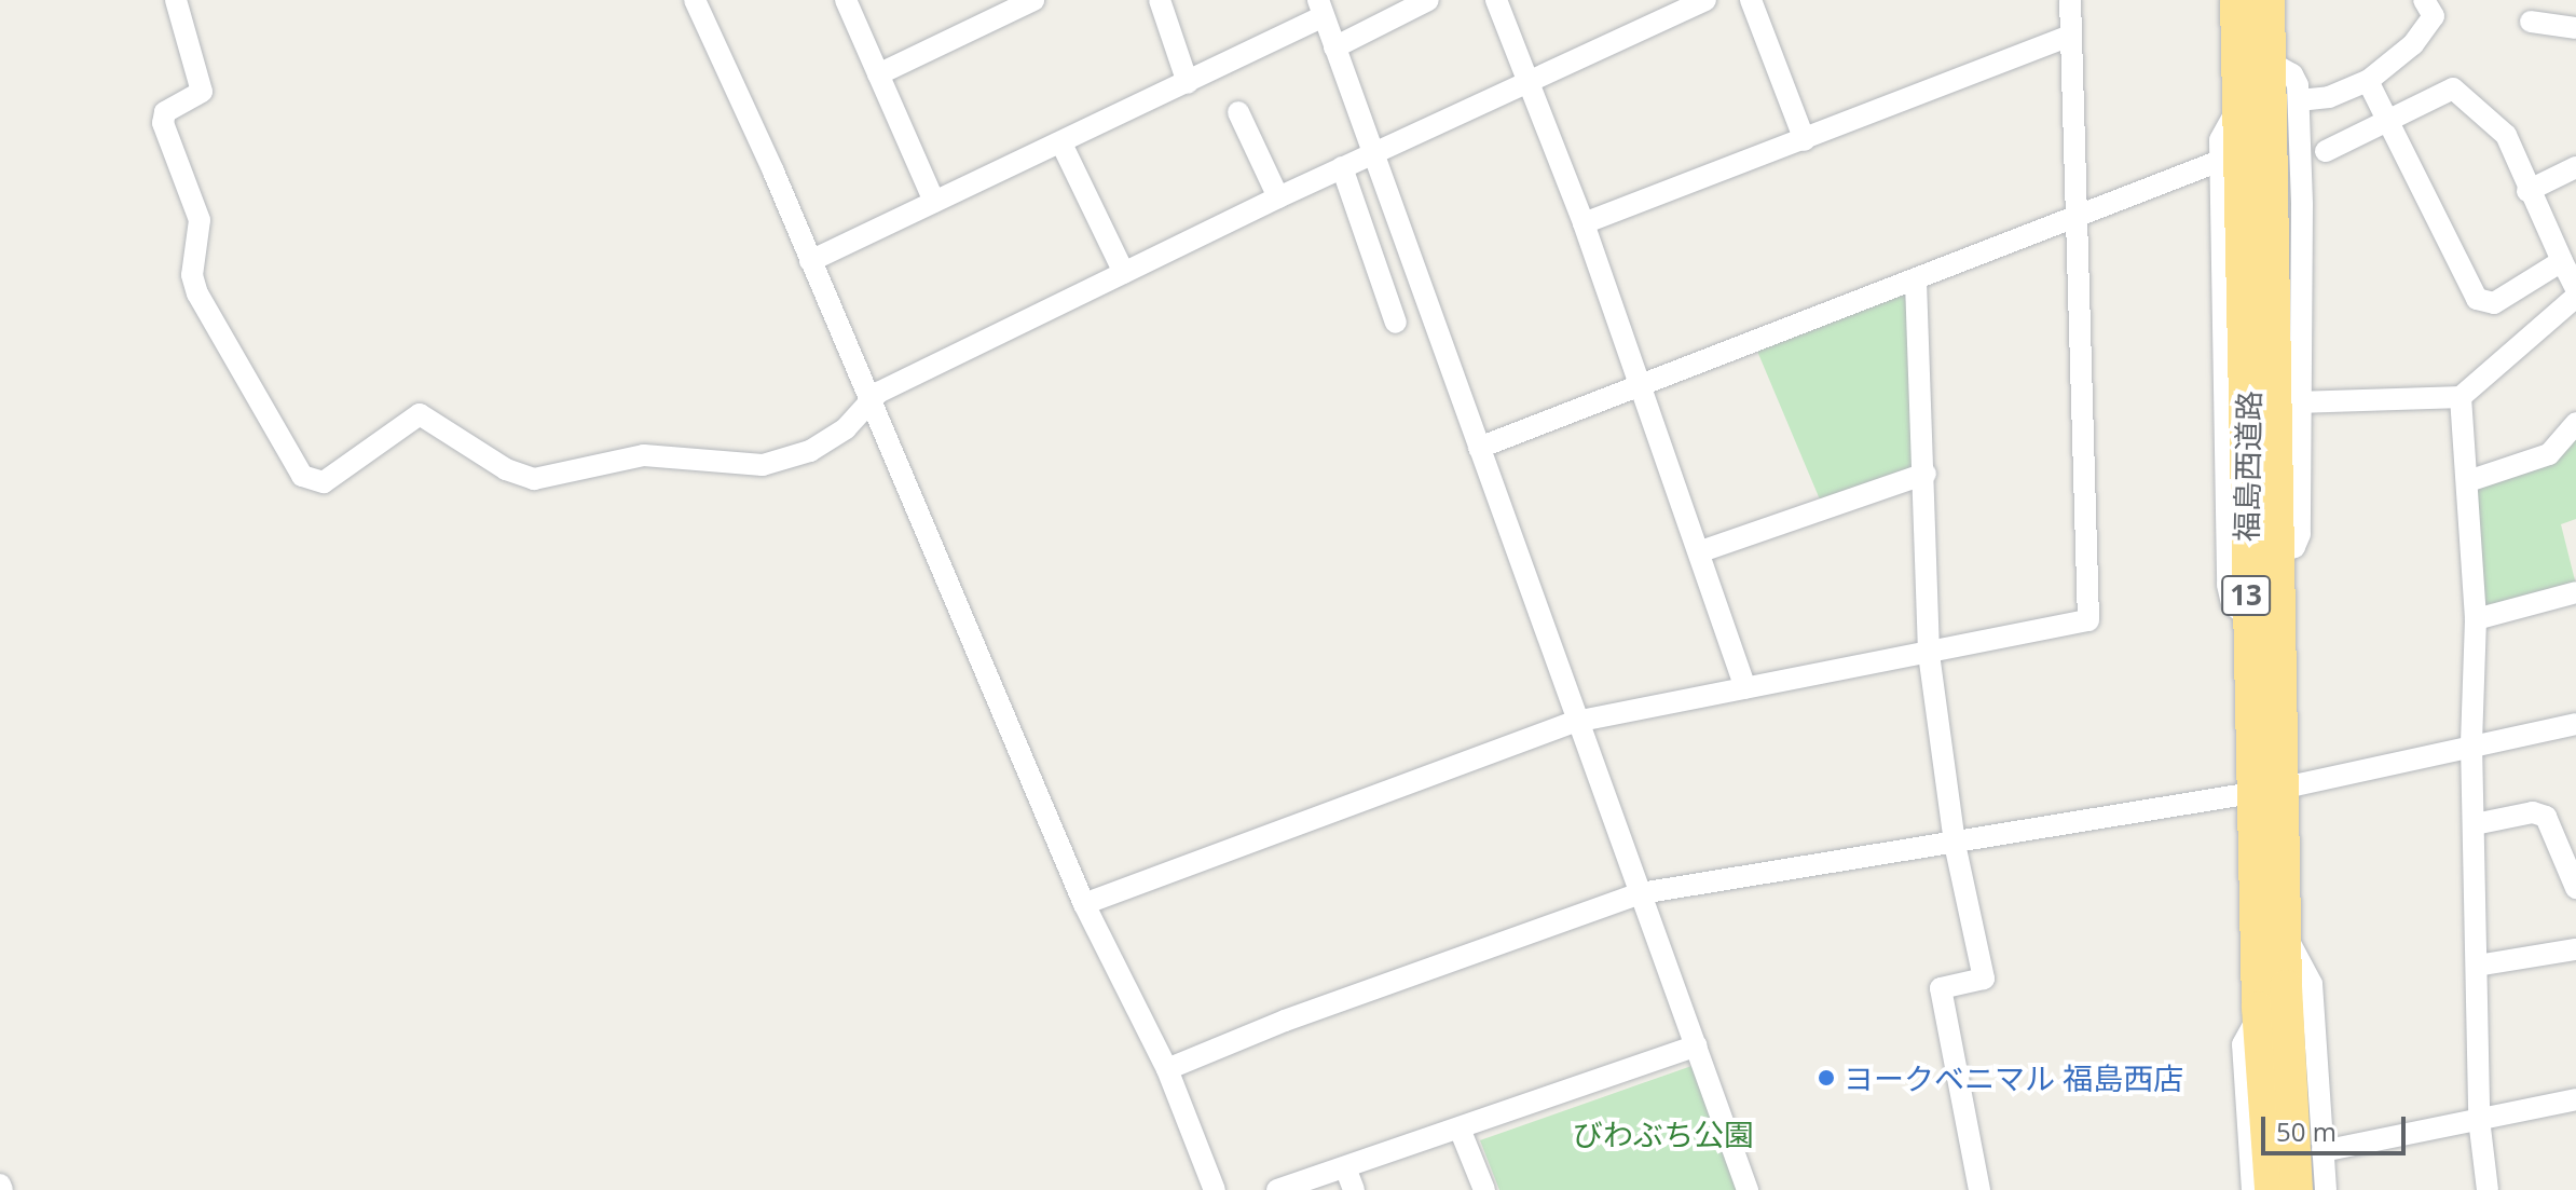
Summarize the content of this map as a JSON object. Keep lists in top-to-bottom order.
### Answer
{
  "streets": {
    "highway": ["福島西道路", "13"]
  },
  "parks": ["びわぶち公園"],
  "places": ["ヨークベニマル 福島西店"],
  "scale_bar": "50 m"
}
